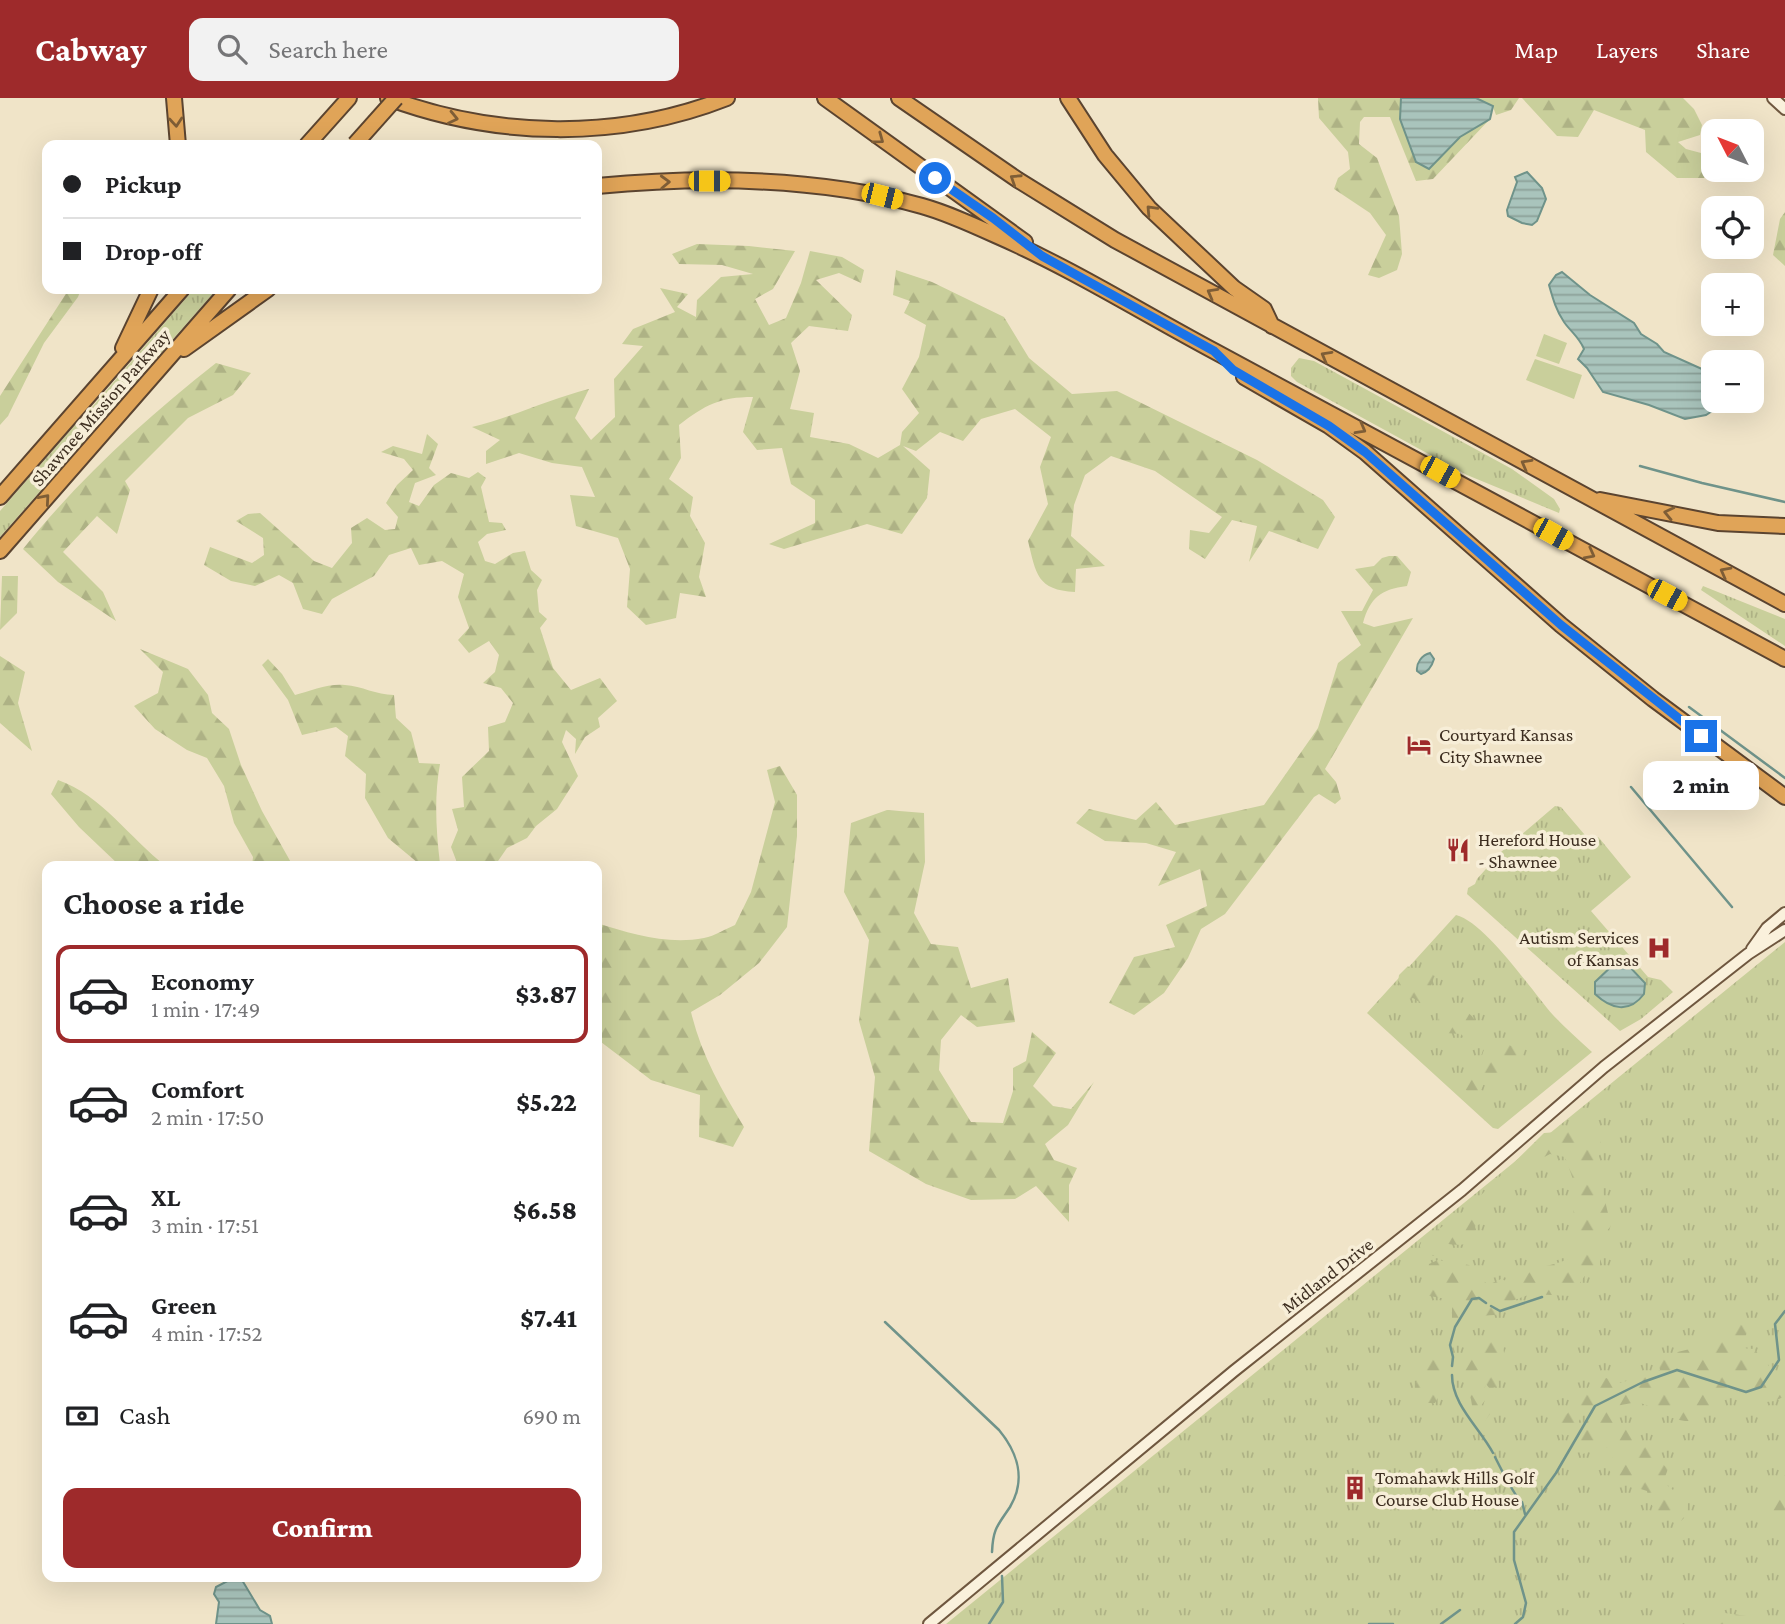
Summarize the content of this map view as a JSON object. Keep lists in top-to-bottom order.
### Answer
{
  "streets": {
    "highway": ["Shawnee Mission Parkway"],
    "main road": ["Midland Drive"]
  },
  "places": {
    "hotel": ["Courtyard Kansas City Shawnee"],
    "restaurant": ["Hereford House - Shawnee"],
    "hospital": ["Autism Services of Kansas"],
    "building": ["Tomahawk Hills Golf Course Club House"]
  },
  "north": "top left",
  "page": {
    "header": "Cabway",
    "search": "Search here",
    "nav": ["Map", "Layers", "Share"],
    "map_buttons": ["+", "−"],
    "banner": ["Pickup", "Drop-off"],
    "bubble": "2 min",
    "heading": "Choose a ride",
    "list": [
      {
        "name": "Economy",
        "note": "1 min · 17:49",
        "value": "$3.87"
      },
      {
        "name": "Comfort",
        "note": "2 min · 17:50",
        "value": "$5.22"
      },
      {
        "name": "XL",
        "note": "3 min · 17:51",
        "value": "$6.58"
      },
      {
        "name": "Green",
        "note": "4 min · 17:52",
        "value": "$7.41"
      }
    ],
    "pay": ["Cash", "690 m"],
    "buttons": "Confirm"
  }
}
